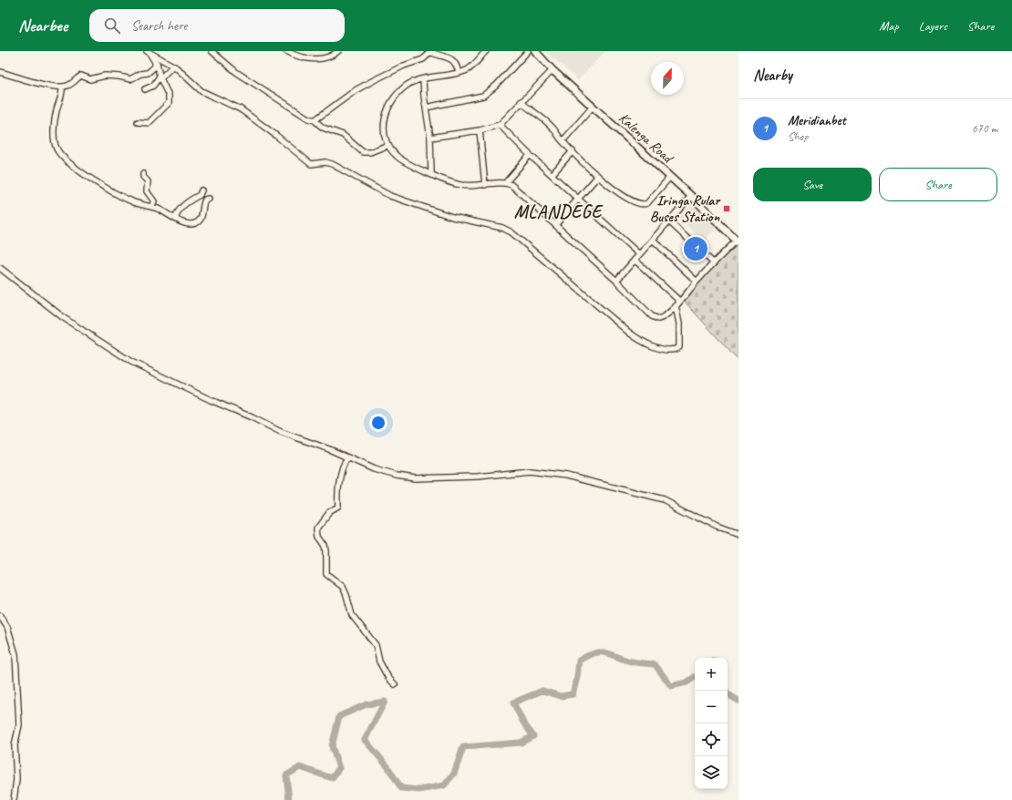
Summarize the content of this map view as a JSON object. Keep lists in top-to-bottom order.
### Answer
{
  "streets": {
    "main road": ["Kalenga Road"]
  },
  "districts": ["MLANDEGE"],
  "places": {
    "transit": ["Iringa Rular Buses Station"]
  },
  "north": "top",
  "page": {
    "header": "Nearbee",
    "search": "Search here",
    "nav": ["Map", "Layers", "Share"],
    "heading": "Nearby",
    "list": [
      {
        "mark": "1",
        "name": "Meridianbet",
        "note": "Shop",
        "value": "670 m"
      }
    ],
    "buttons": ["Save", "Share"],
    "pins": "1",
    "map_buttons": ["+", "−"]
  }
}
